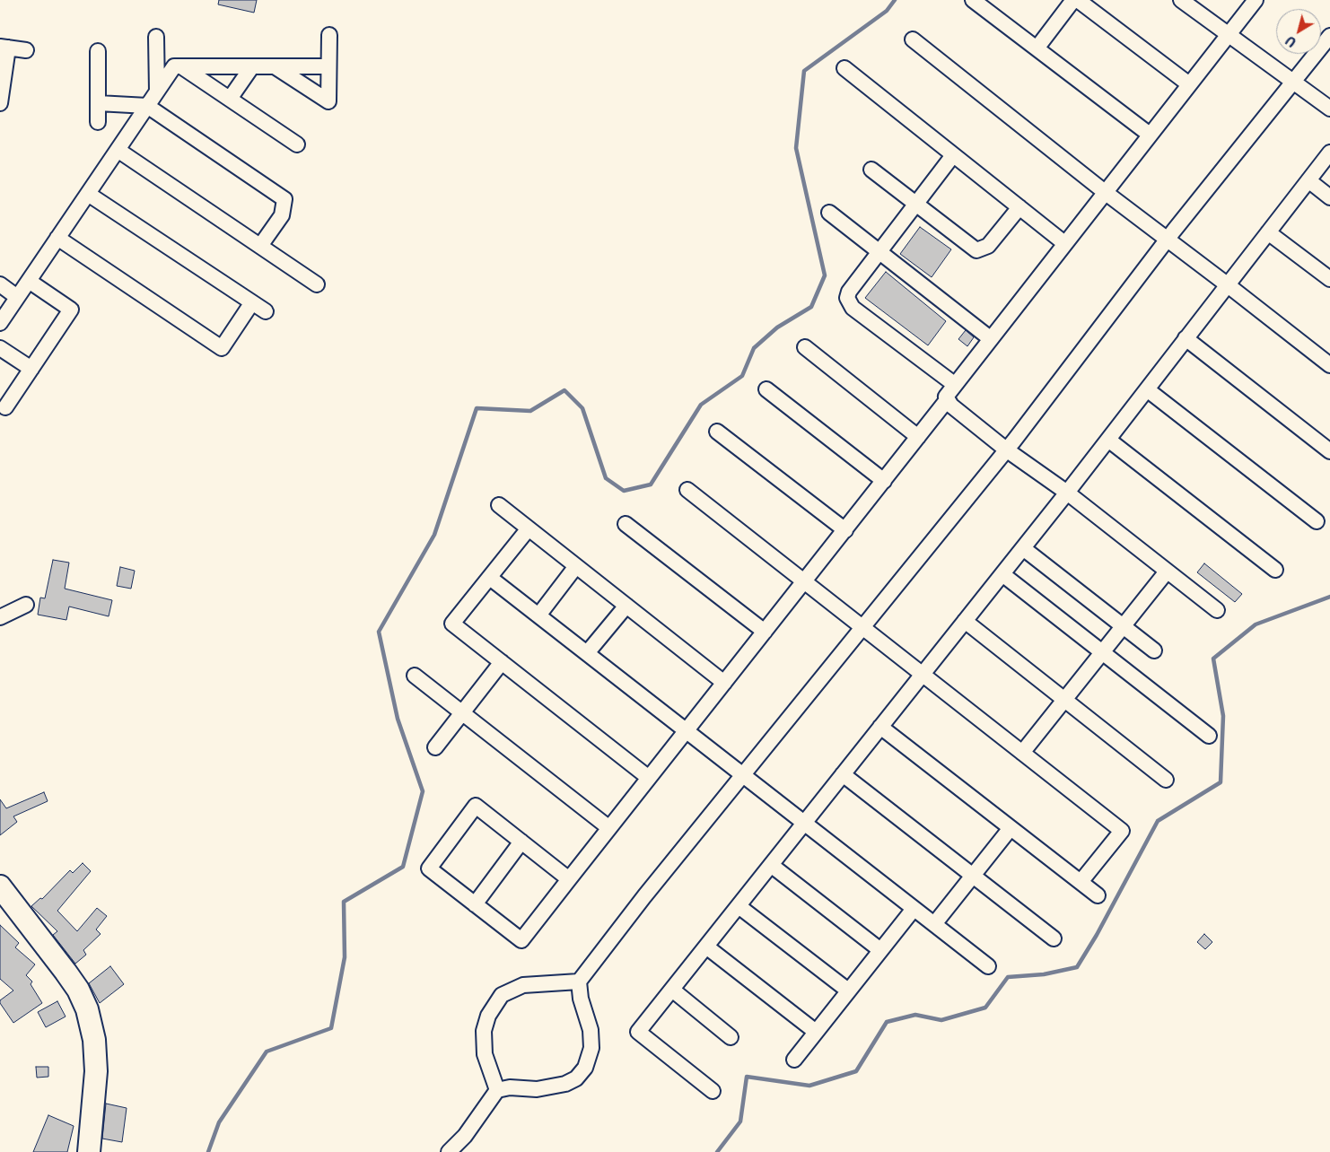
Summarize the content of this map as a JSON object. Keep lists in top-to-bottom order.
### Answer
{
  "north": "bottom left"
}
